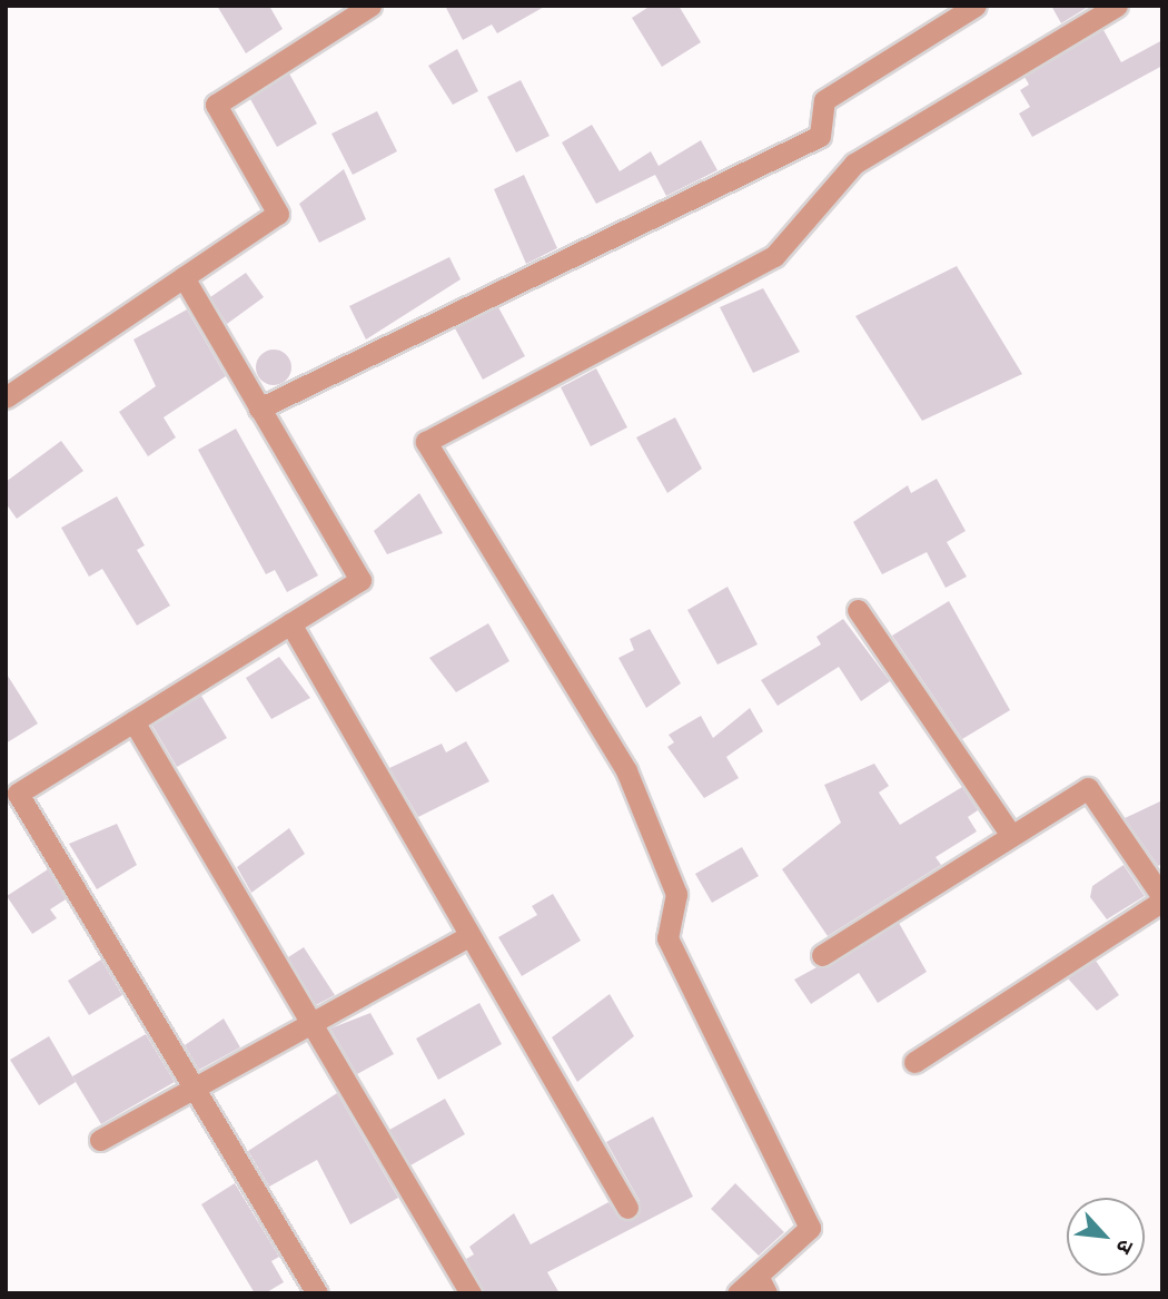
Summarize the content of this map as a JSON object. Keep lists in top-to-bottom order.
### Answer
{
  "north": "bottom right"
}
